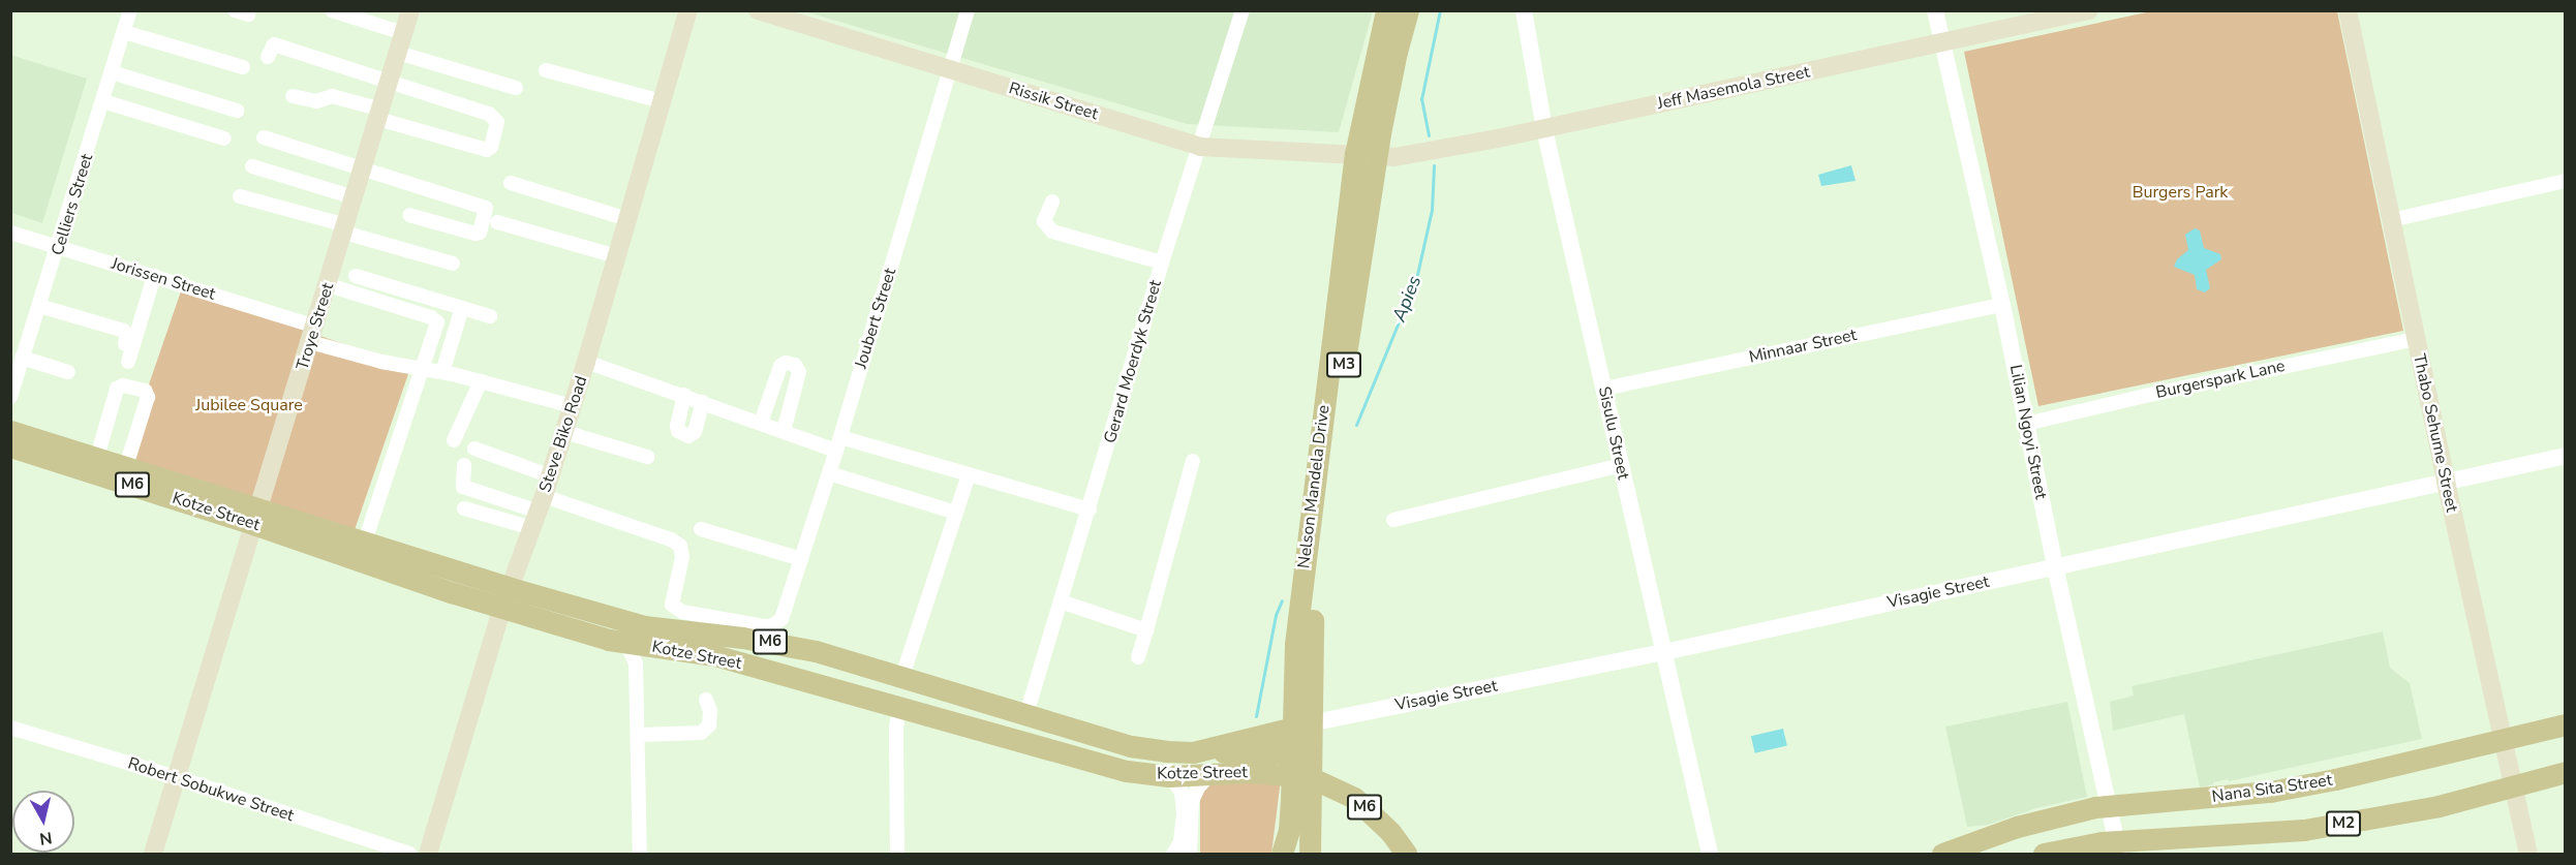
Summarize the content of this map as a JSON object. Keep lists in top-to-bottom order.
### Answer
{
  "streets": {
    "main road": [
      "Jeff Masemola Street",
      "Rissik Street",
      "Troye Street",
      "M3",
      "Thabo Sehume Street",
      "Steve Biko Road",
      "M6",
      "Nelson Mandela Drive",
      "Kotze Street",
      "Nana Sita Street",
      "M2"
    ],
    "street": [
      "Celliers Street",
      "Jorissen Street",
      "Joubert Street",
      "Minnaar Street",
      "Gerard Moerdyk Street",
      "Burgerspark Lane",
      "Lilian Ngoyi Street",
      "Sisulu Street",
      "Visagie Street",
      "Robert Sobukwe Street"
    ]
  },
  "crossings": [
    ["Jeff Masemola Street", "Rissik Street"],
    ["Jeff Masemola Street", "Lilian Ngoyi Street"],
    ["Jeff Masemola Street", "Sisulu Street"],
    ["Jeff Masemola Street", "Nelson Mandela Drive"],
    ["Rissik Street", "Joubert Street"],
    ["Rissik Street", "Gerard Moerdyk Street"],
    ["Rissik Street", "Nelson Mandela Drive"],
    ["Celliers Street", "Jorissen Street"],
    ["Jorissen Street", "Troye Street"],
    ["Jorissen Street", "Steve Biko Road"],
    ["Joubert Street", "Steve Biko Road"],
    ["Troye Street", "Kotze Street"],
    ["Troye Street", "Robert Sobukwe Street"],
    ["Minnaar Street", "Lilian Ngoyi Street"],
    ["Minnaar Street", "Sisulu Street"],
    ["Gerard Moerdyk Street", "Kotze Street"],
    ["Burgerspark Lane", "Lilian Ngoyi Street"],
    ["Burgerspark Lane", "Thabo Sehume Street"],
    ["Lilian Ngoyi Street", "Visagie Street"],
    ["Lilian Ngoyi Street", "Nana Sita Street"],
    ["Lilian Ngoyi Street", "M2"],
    ["Sisulu Street", "Visagie Street"],
    ["Thabo Sehume Street", "Visagie Street"],
    ["Thabo Sehume Street", "Nana Sita Street"],
    ["Thabo Sehume Street", "M2"],
    ["Steve Biko Road", "Kotze Street"],
    ["Nelson Mandela Drive", "Kotze Street"],
    ["Nelson Mandela Drive", "Visagie Street"],
    ["Kotze Street", "Visagie Street"]
  ],
  "water": ["Apies"],
  "parks": ["Burgers Park", "Jubilee Square"],
  "north": "bottom"
}
